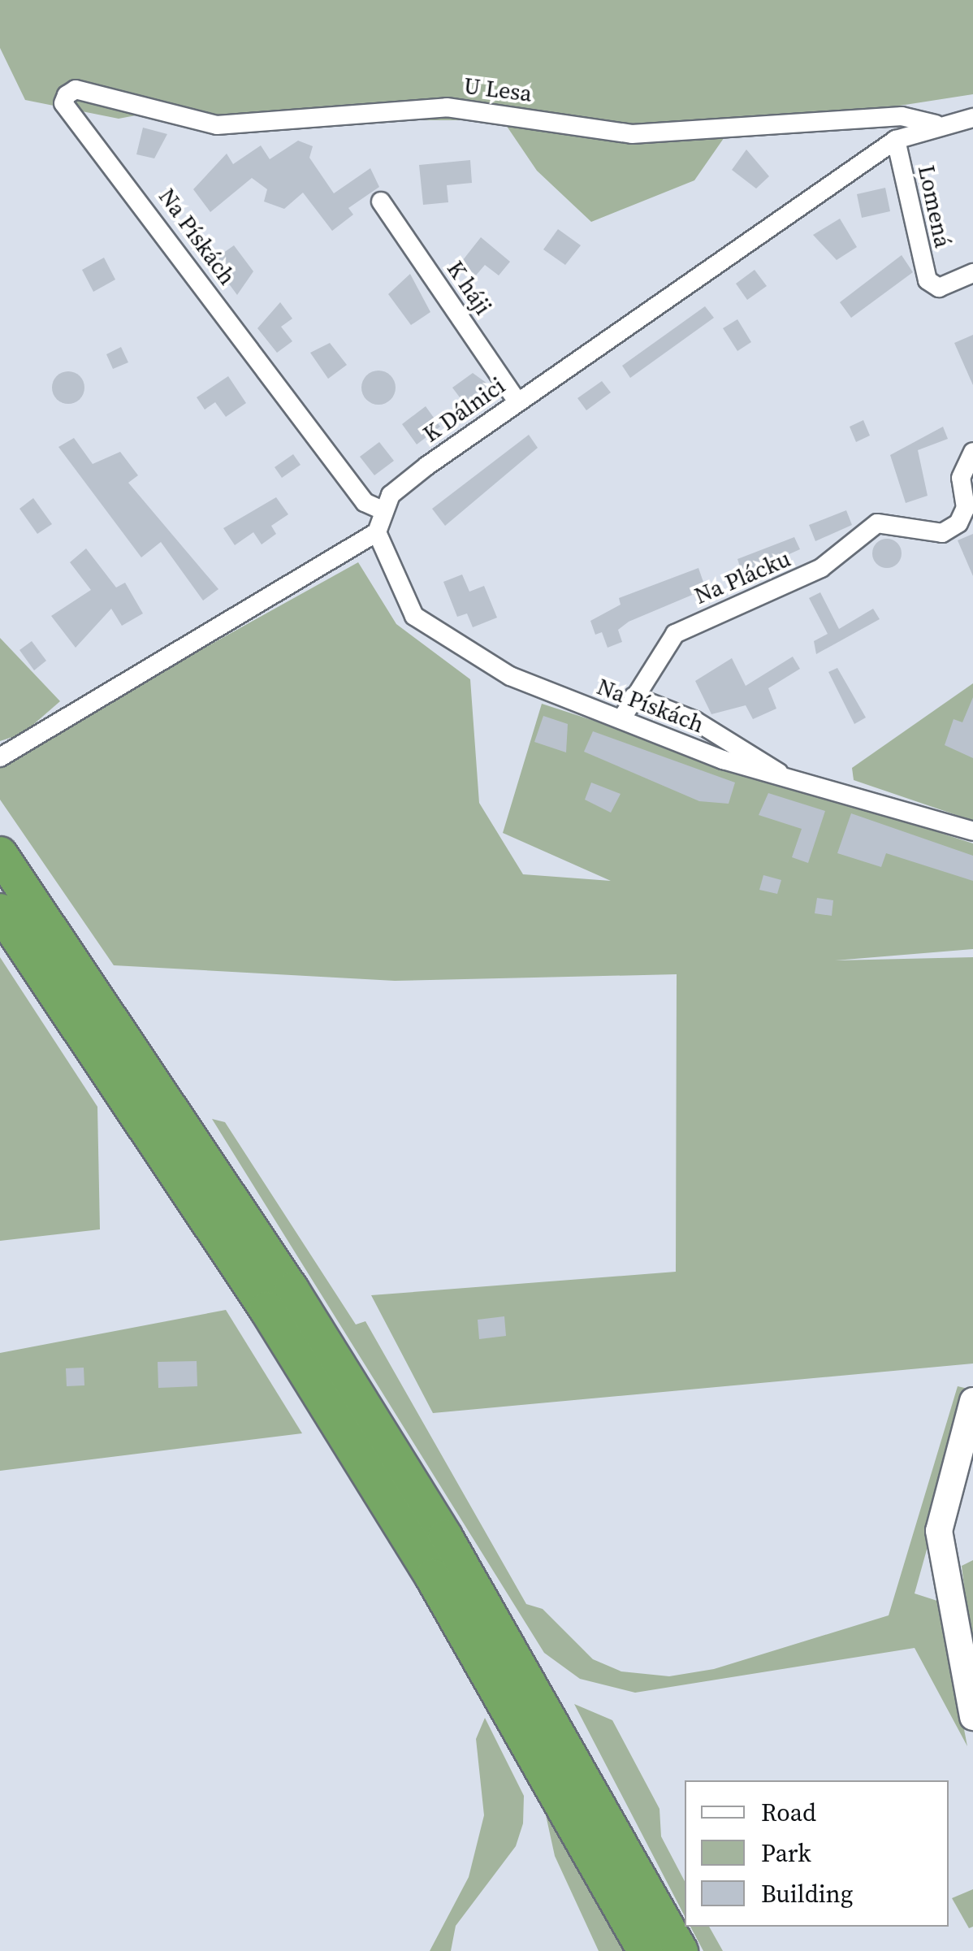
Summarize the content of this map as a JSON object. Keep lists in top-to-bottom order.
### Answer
{
  "streets": {
    "street": [
      "U Lesa",
      "Lomená",
      "Na Pískách",
      "K háji",
      "K Dálnici",
      "Na Plácku"
    ]
  },
  "crossings": [
    ["U Lesa", "Na Pískách"],
    ["U Lesa", "K Dálnici"],
    ["Lomená", "K Dálnici"],
    ["Na Pískách", "K Dálnici"],
    ["Na Pískách", "Na Plácku"],
    ["K háji", "K Dálnici"]
  ],
  "legend": ["Road", "Park", "Building"]
}
